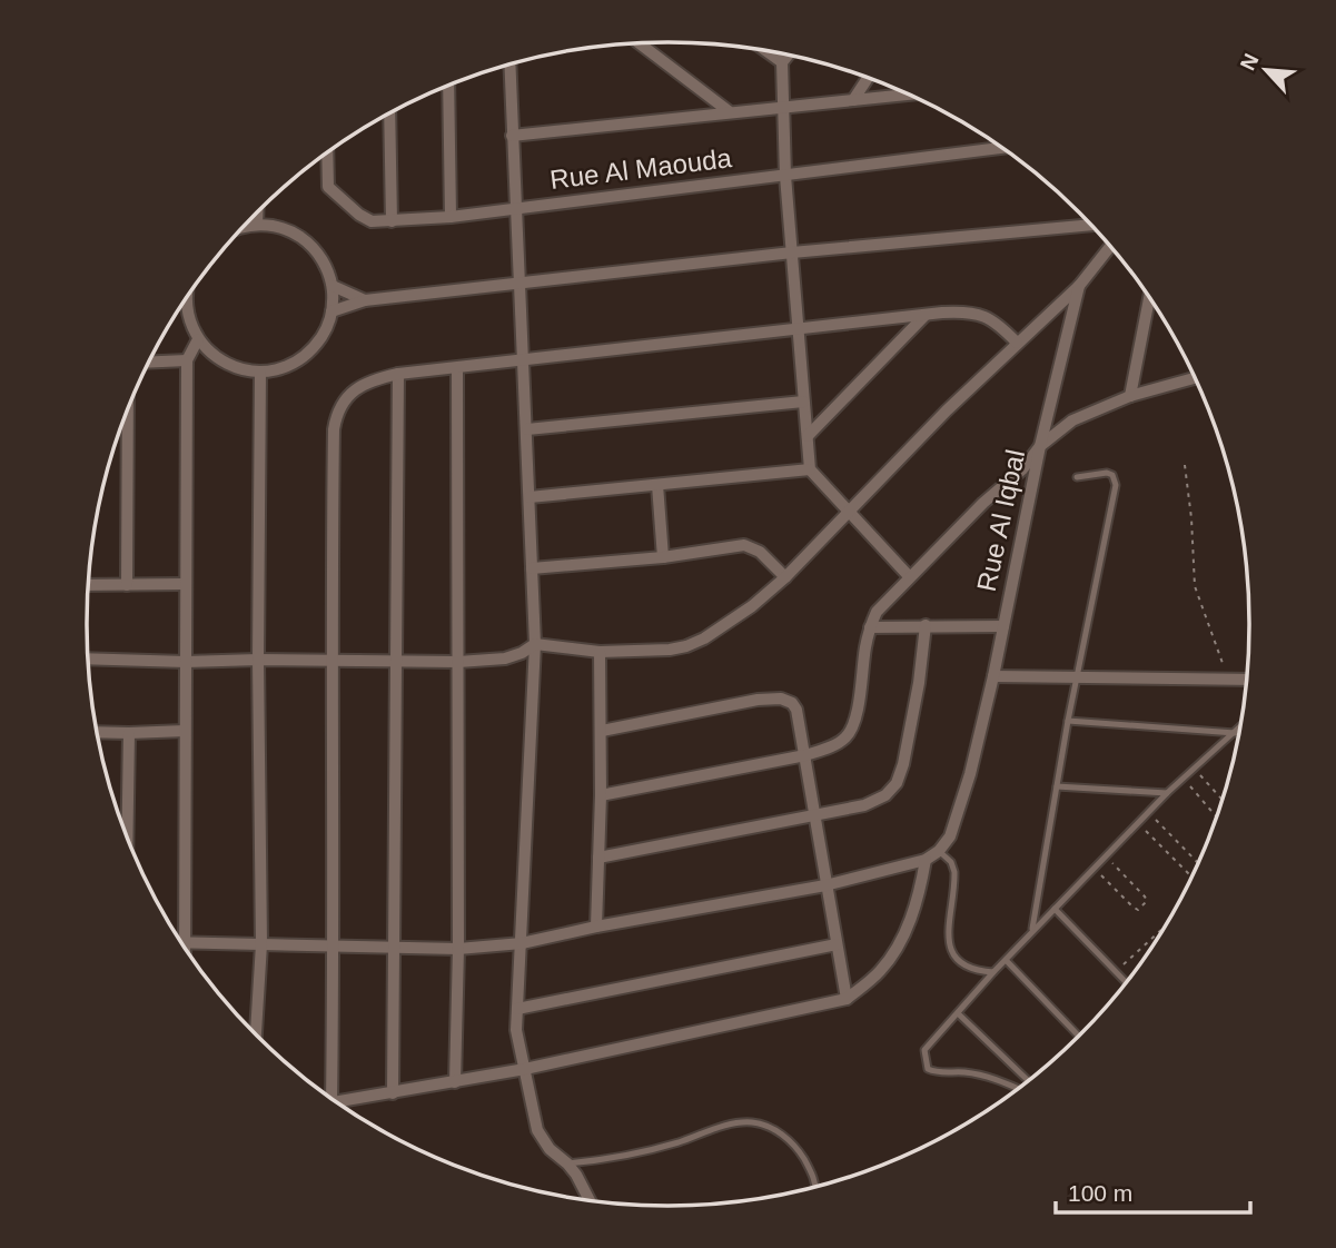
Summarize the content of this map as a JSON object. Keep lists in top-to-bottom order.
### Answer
{
  "streets": {
    "street": ["Rue Al Maouda", "Rue Al Iqbal"]
  },
  "scale_bar": "100 m",
  "north": "top left"
}
